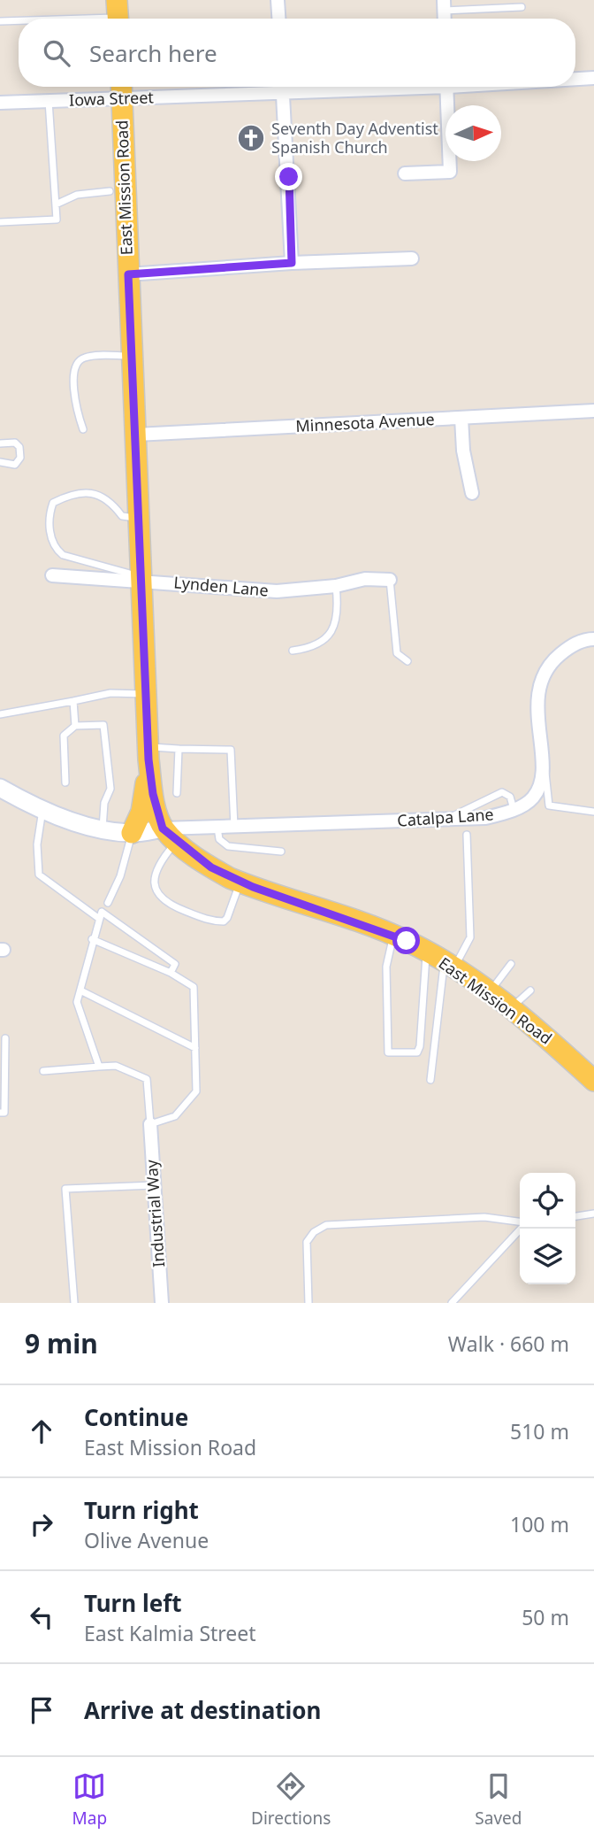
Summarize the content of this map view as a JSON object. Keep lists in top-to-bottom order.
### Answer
{
  "streets": {
    "main road": ["East Mission Road"],
    "street": [
      "Iowa Street",
      "Minnesota Avenue",
      "Lynden Lane",
      "Catalpa Lane",
      "Industrial Way"
    ]
  },
  "crossings": [
    ["Iowa Street", "East Mission Road"],
    ["East Mission Road", "Minnesota Avenue"],
    ["East Mission Road", "Lynden Lane"],
    ["East Mission Road", "Catalpa Lane"]
  ],
  "places": {
    "church": ["Seventh Day Adventist Spanish Church"]
  },
  "north": "right",
  "page": {
    "search": "Search here",
    "heading": ["9 min", "Walk · 660 m"],
    "list": [
      ["Continue", "East Mission Road", "510 m"],
      ["Turn right", "Olive Avenue", "100 m"],
      ["Turn left", "East Kalmia Street", "50 m"],
      "Arrive at destination"
    ],
    "nav": ["Map", "Directions", "Saved"]
  }
}
